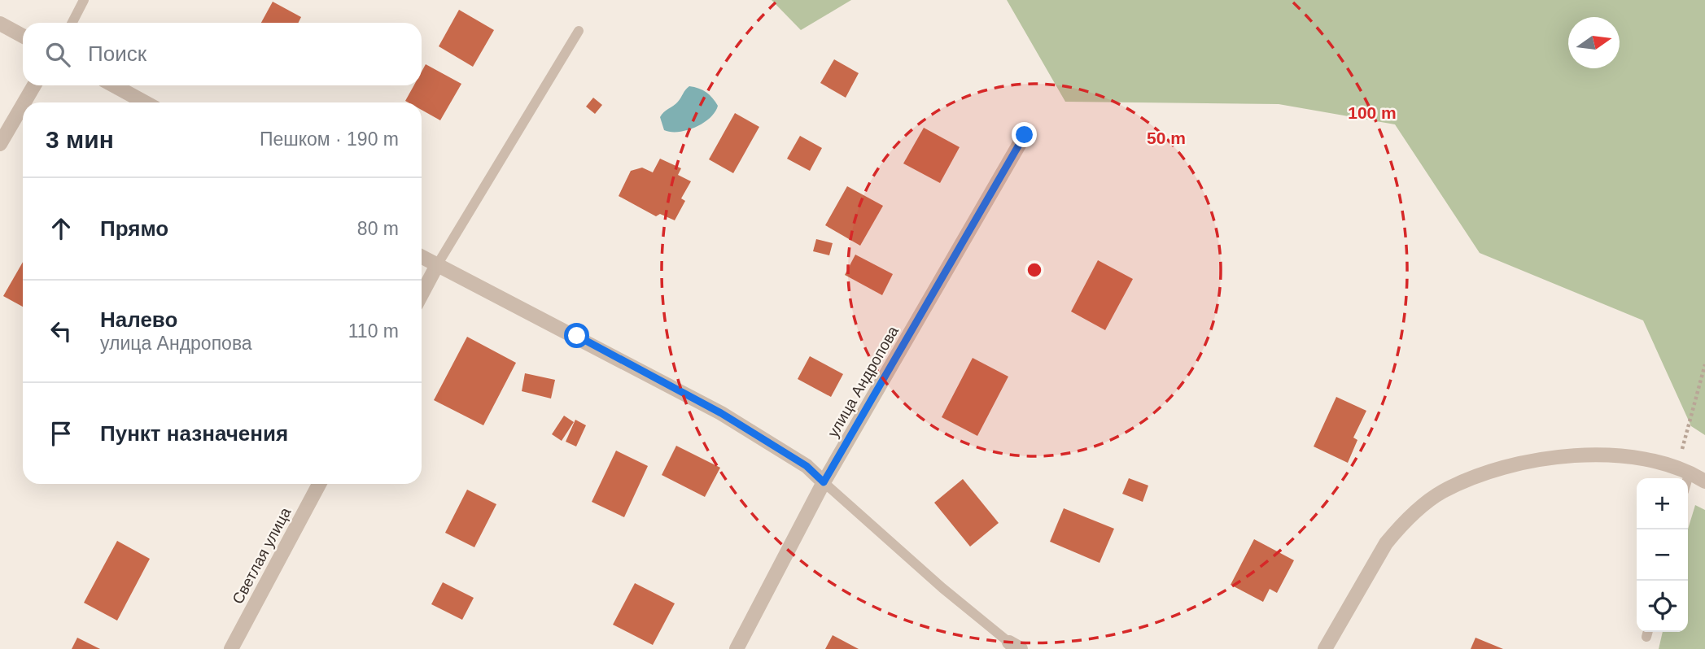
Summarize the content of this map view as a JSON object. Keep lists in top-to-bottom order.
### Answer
{
  "streets": {
    "street": ["улица Андропова", "Светлая улица"]
  },
  "north": "right",
  "page": {
    "search": "Поиск",
    "heading": ["3 мин", "Пешком · 190 m"],
    "list": [
      ["Прямо", "80 m"],
      ["Налево", "улица Андропова", "110 m"],
      "Пункт назначения"
    ],
    "map_buttons": ["+", "−"]
  },
  "rings": ["100 m", "50 m"]
}
